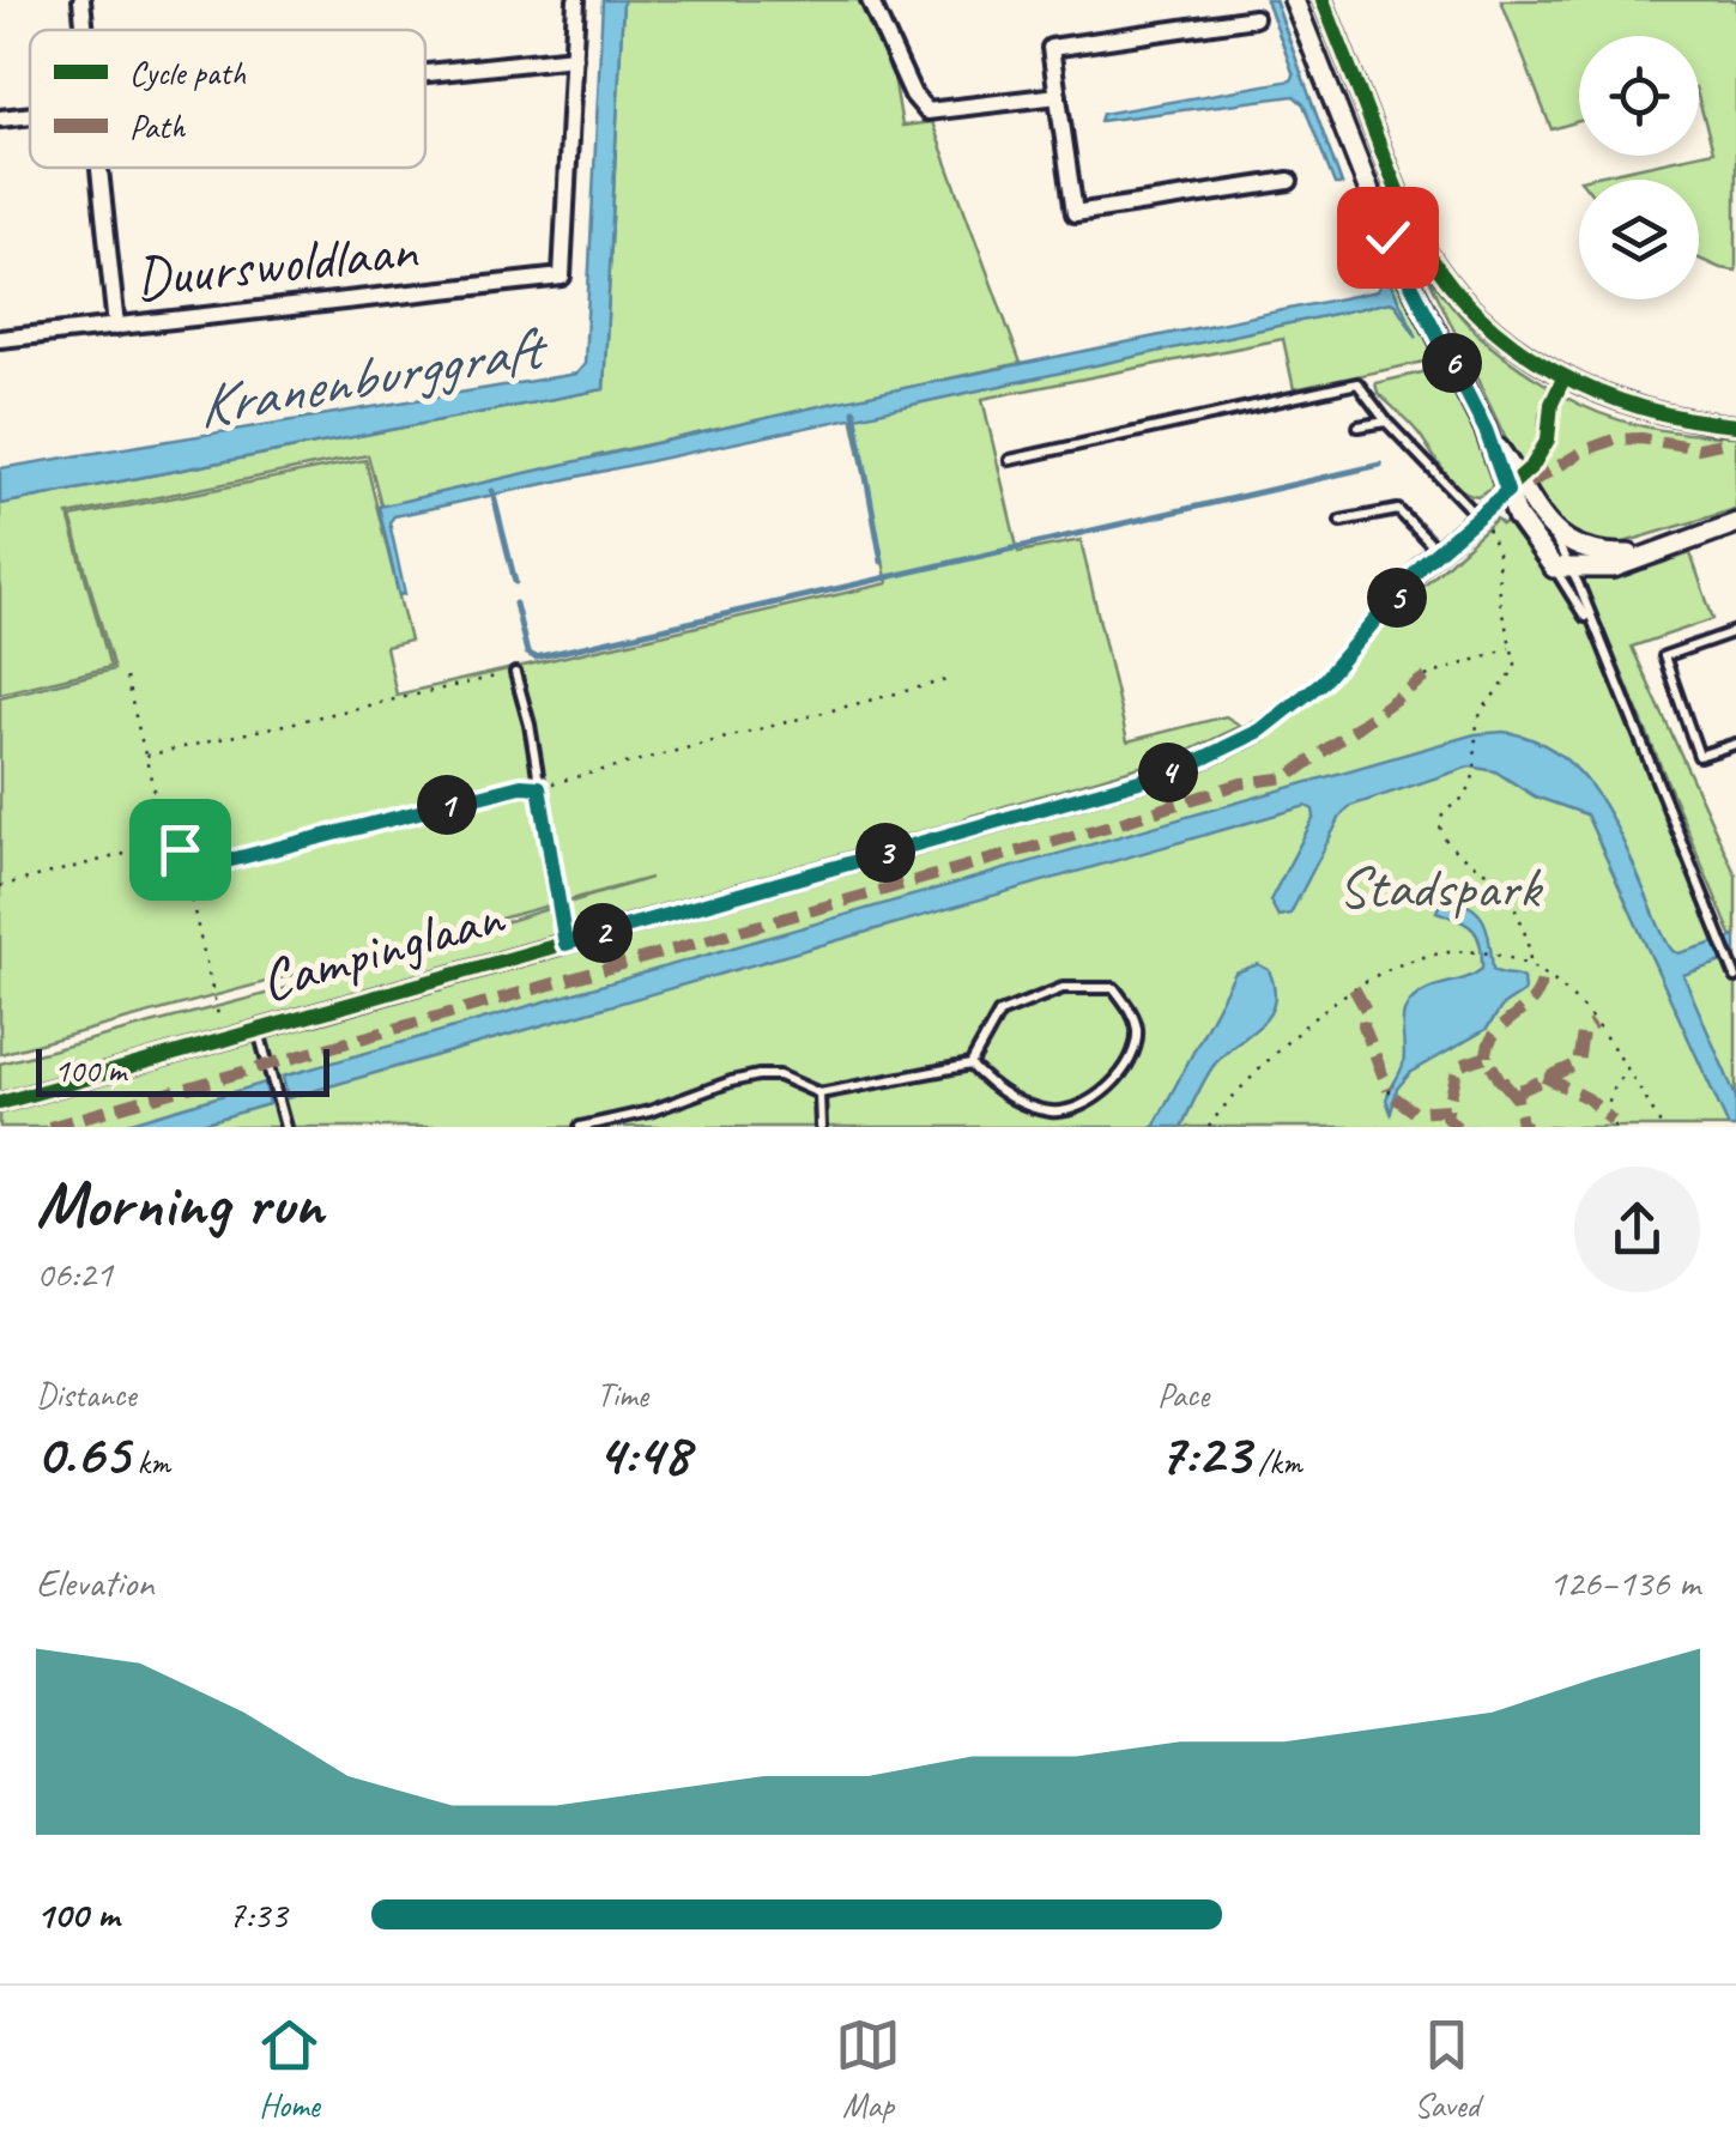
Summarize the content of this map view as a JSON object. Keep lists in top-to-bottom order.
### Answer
{
  "streets": {
    "street": ["Duurswoldlaan", "Campinglaan"]
  },
  "water": ["Kranenburggraft"],
  "parks": ["Stadspark"],
  "legend": ["Cycle path", "Path"],
  "scale_bar": "100 m",
  "page": {
    "pins": [
      "6",
      "5",
      "4",
      "1",
      "3",
      "2"
    ],
    "scale": "100 m",
    "heading": ["Morning run", "06:21"],
    "stats": [
      ["Distance", "0.65 km"],
      ["Time", "4:48"],
      ["Pace", "7:23 /km"]
    ],
    "chart": ["Elevation", "126–136 m"],
    "list": [
      {
        "name": "100 m",
        "note": "7:33"
      }
    ],
    "tabs": ["Home", "Map", "Saved"]
  }
}
